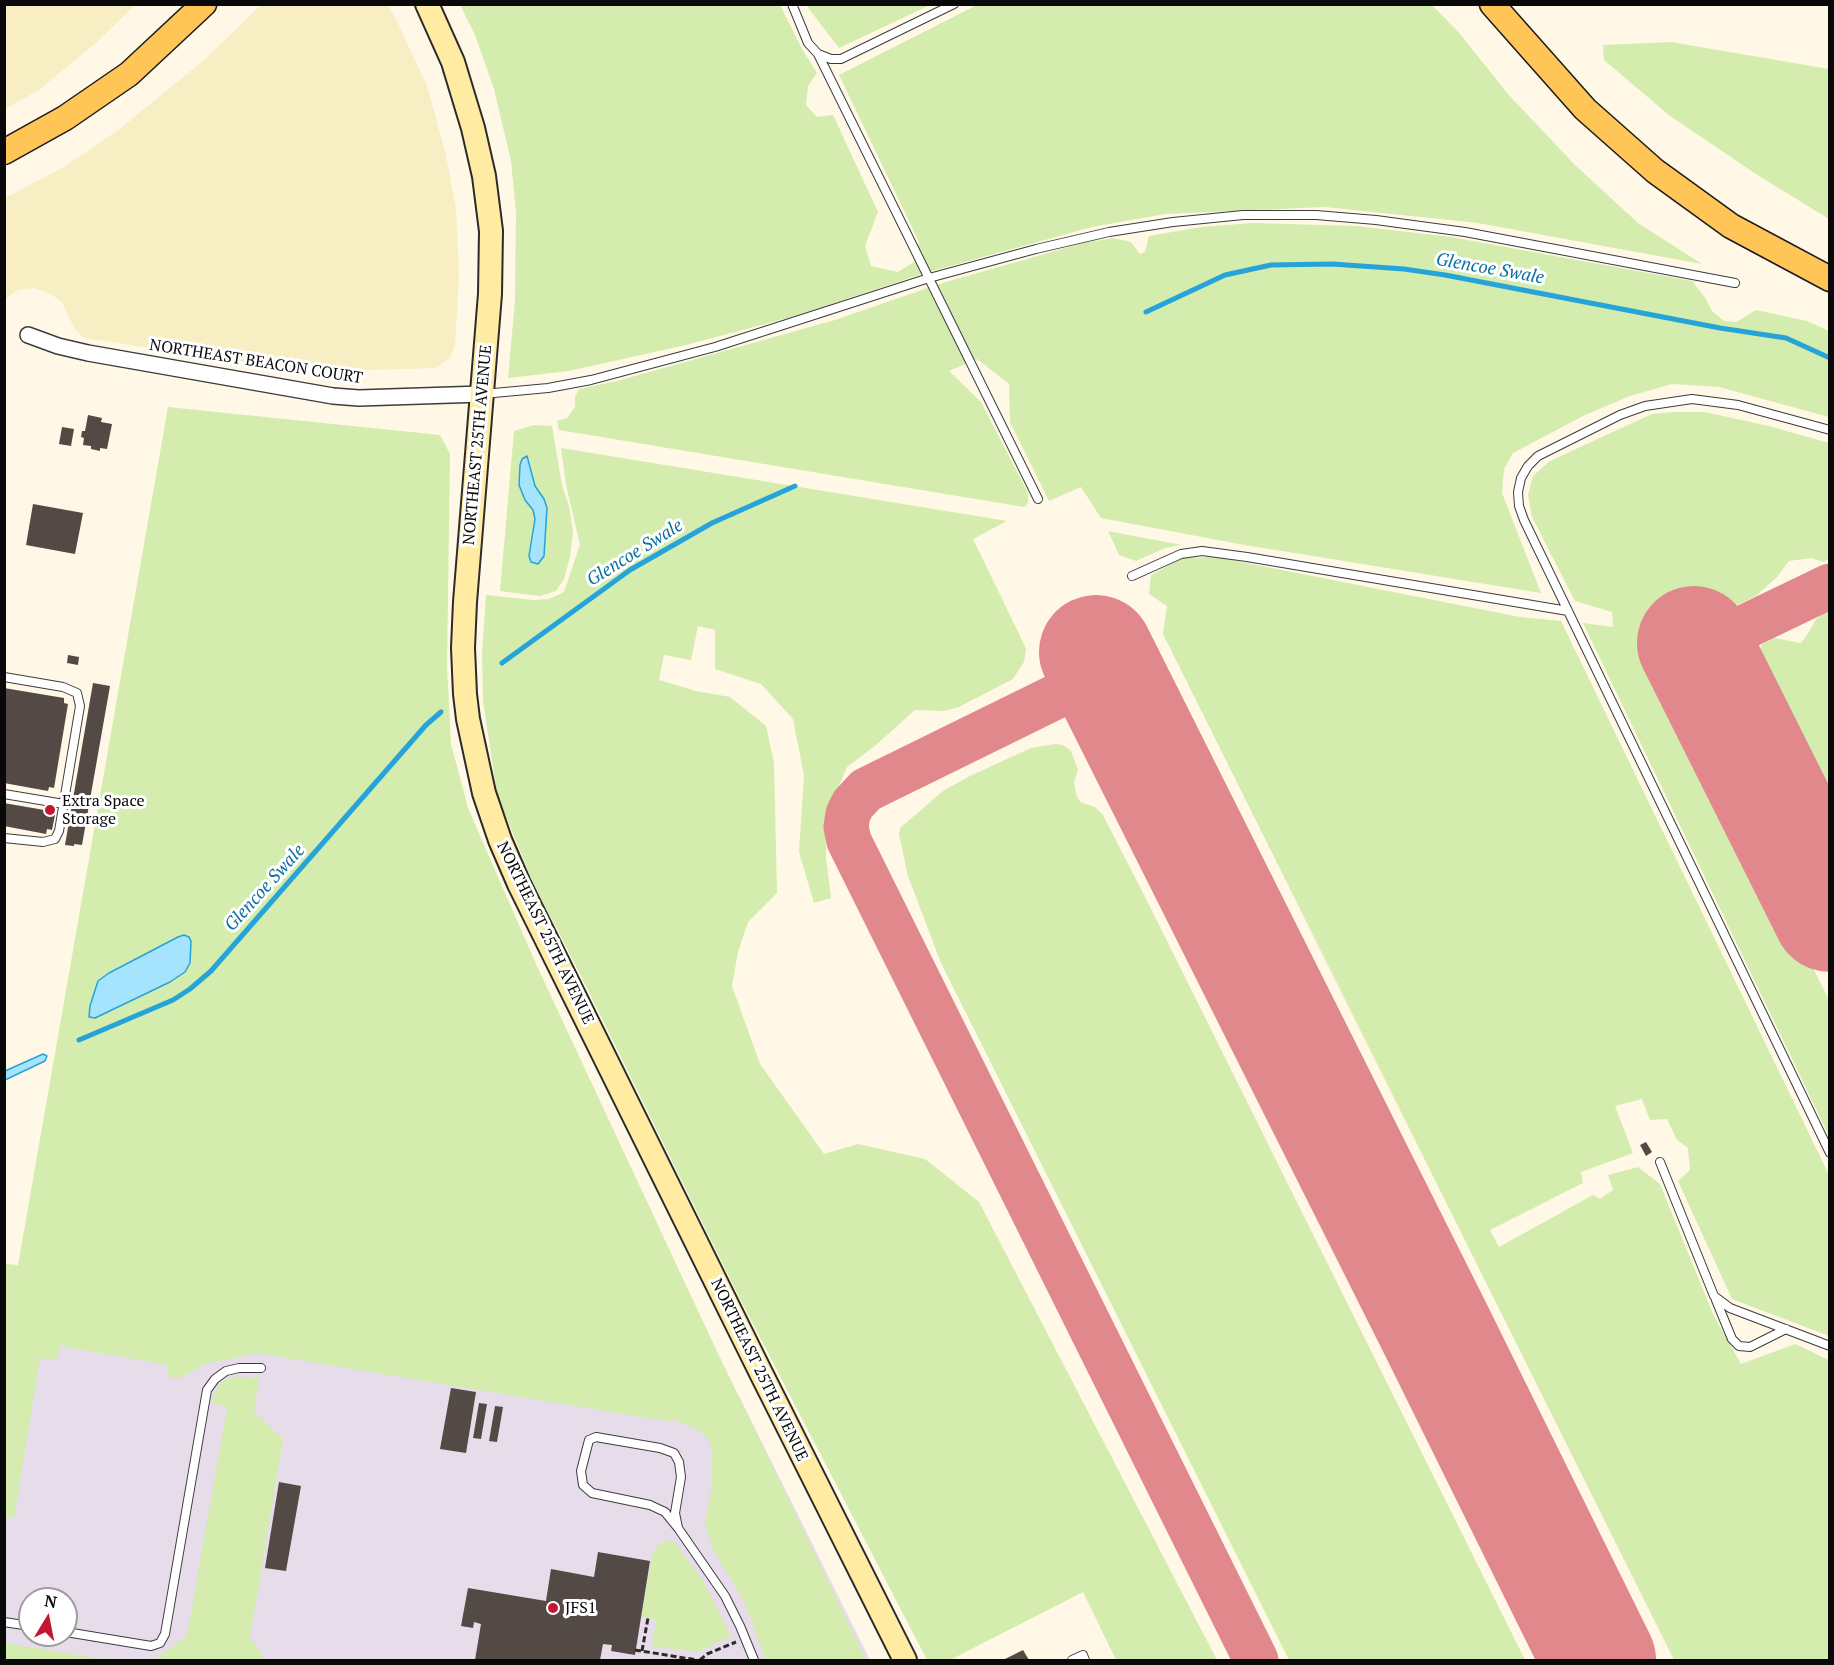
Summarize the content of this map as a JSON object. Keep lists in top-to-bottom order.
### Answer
{
  "streets": {
    "main road": ["NORTHEAST 25TH AVENUE"],
    "street": ["NORTHEAST BEACON COURT"]
  },
  "crossings": [
    ["NORTHEAST BEACON COURT", "NORTHEAST 25TH AVENUE"]
  ],
  "water": ["Glencoe Swale"],
  "places": ["Extra Space Storage", "JFS1"],
  "north": "top"
}
